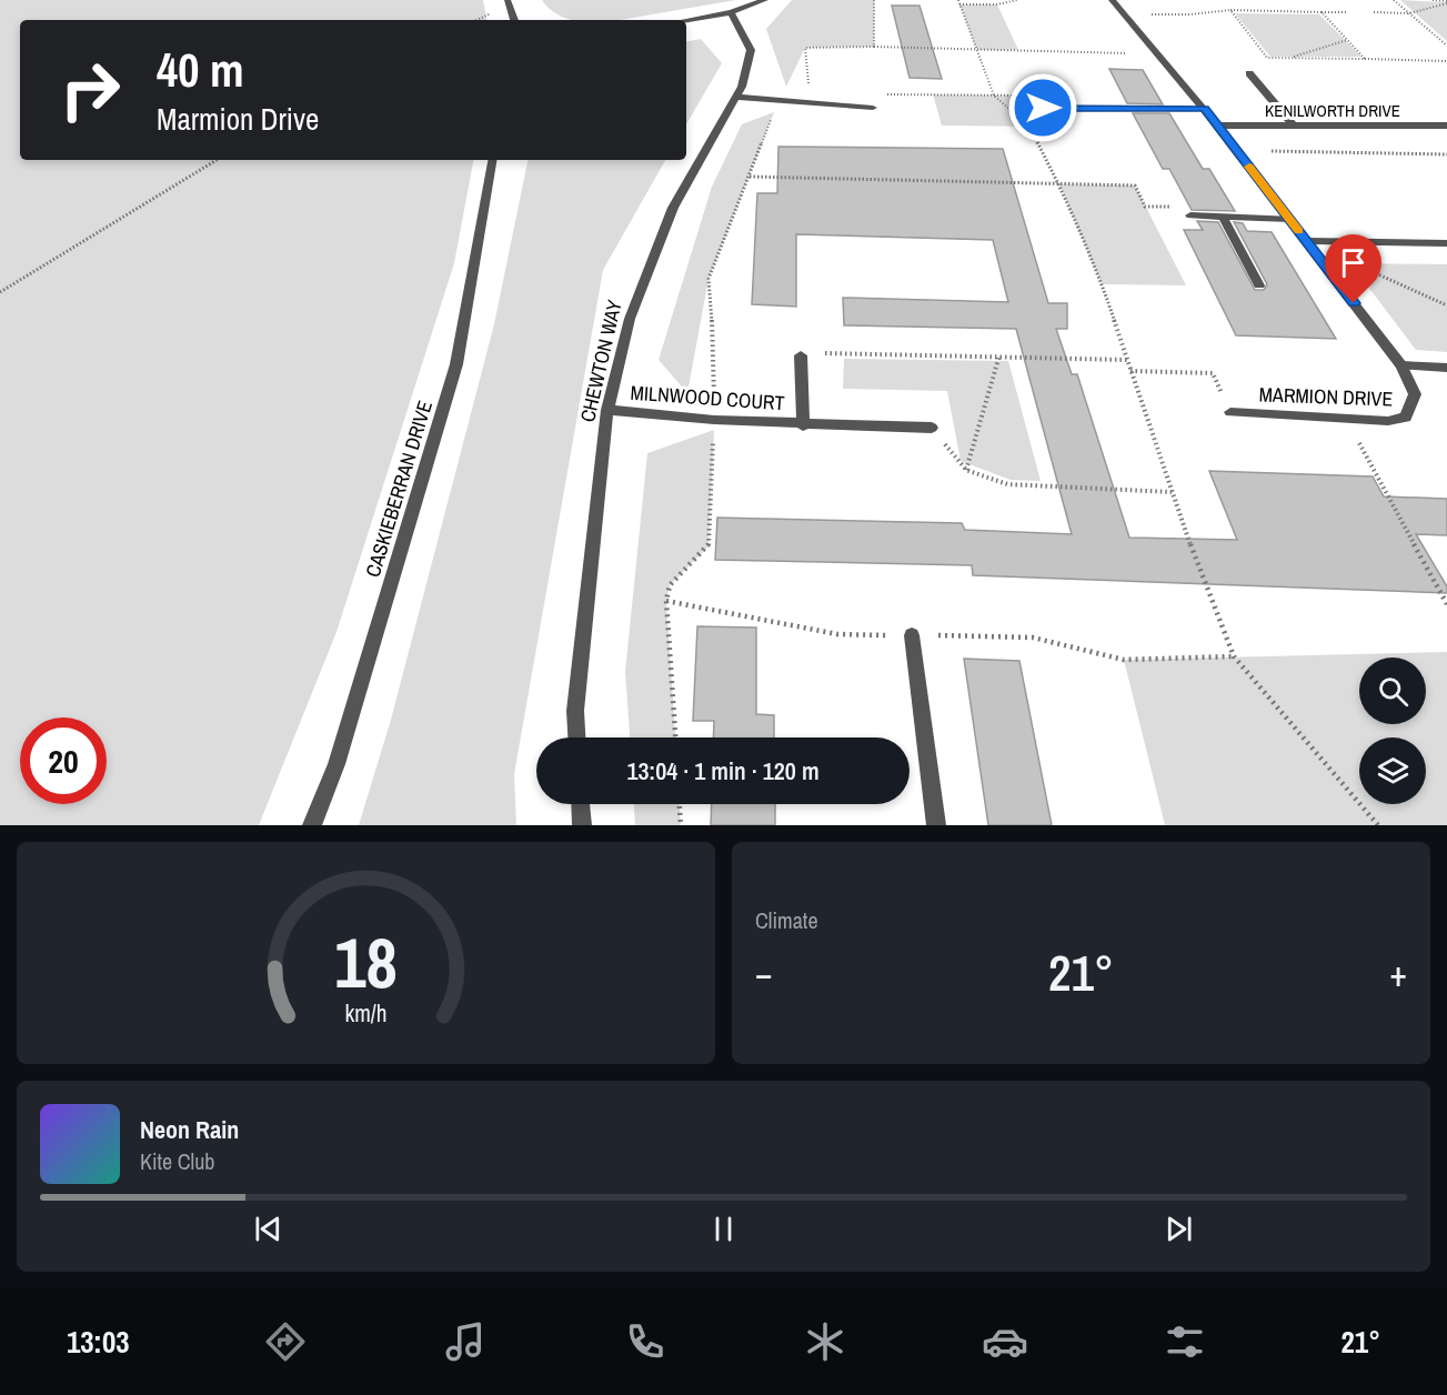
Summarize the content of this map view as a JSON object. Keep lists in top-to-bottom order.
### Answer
{
  "streets": {
    "street": [
      "KENILWORTH DRIVE",
      "CHEWTON WAY",
      "MARMION DRIVE",
      "MILNWOOD COURT",
      "CASKIEBERRAN DRIVE"
    ]
  },
  "crossings": [
    ["KENILWORTH DRIVE", "MARMION DRIVE"],
    ["CHEWTON WAY", "MILNWOOD COURT"]
  ],
  "page": {
    "turn": ["40 m", "Marmion Drive"],
    "limit": "20",
    "trip": "13:04 · 1 min · 120 m",
    "tile": "Climate",
    "heat": ["−", "21°", "+"],
    "song": ["Neon Rain", "Kite Club"],
    "tabs": ["13:03", "21°"],
    "gauge": ["18", "km/h"]
  }
}
